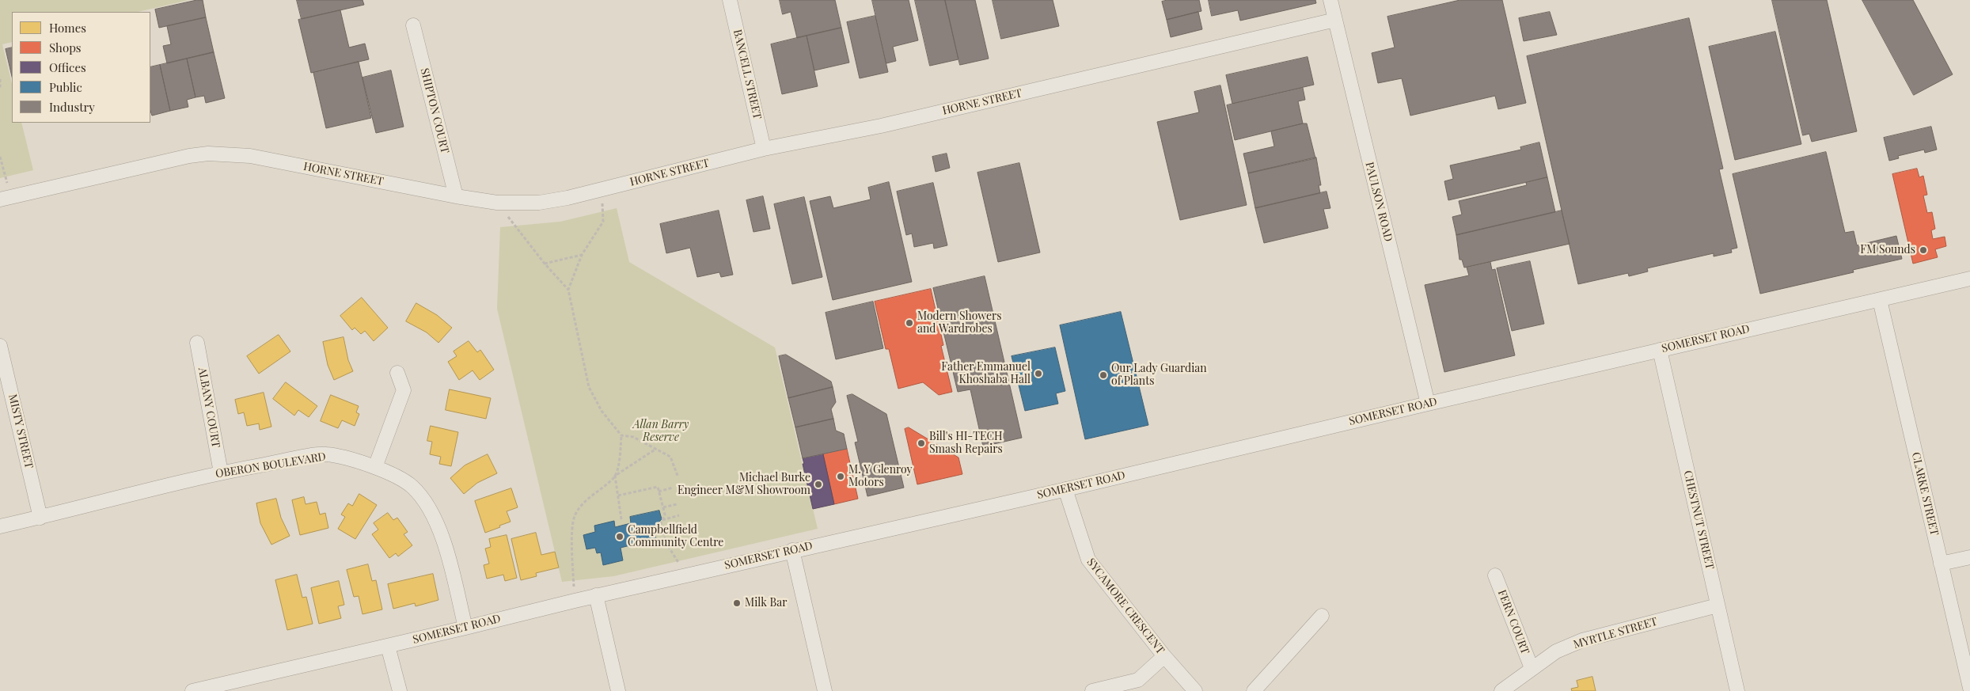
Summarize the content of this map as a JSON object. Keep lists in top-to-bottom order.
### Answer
{
  "streets": {
    "street": [
      "BANCELL STREET",
      "HORNE STREET",
      "SHIPTON COURT",
      "PAULSON ROAD",
      "SOMERSET ROAD",
      "ALBANY COURT",
      "MISTY STREET",
      "OBERON BOULEVARD",
      "CLARKE STREET",
      "CHESTNUT STREET",
      "SYCAMORE CRESCENT",
      "FERN COURT",
      "MYRTLE STREET"
    ]
  },
  "crossings": [
    ["BANCELL STREET", "HORNE STREET"],
    ["HORNE STREET", "SHIPTON COURT"],
    ["HORNE STREET", "PAULSON ROAD"],
    ["PAULSON ROAD", "SOMERSET ROAD"],
    ["SOMERSET ROAD", "OBERON BOULEVARD"],
    ["SOMERSET ROAD", "CLARKE STREET"],
    ["SOMERSET ROAD", "CHESTNUT STREET"],
    ["SOMERSET ROAD", "SYCAMORE CRESCENT"],
    ["ALBANY COURT", "OBERON BOULEVARD"],
    ["MISTY STREET", "OBERON BOULEVARD"],
    ["CHESTNUT STREET", "MYRTLE STREET"],
    ["FERN COURT", "MYRTLE STREET"]
  ],
  "parks": ["Allan Barry Reserve"],
  "places": [
    "FM Sounds",
    "Modern Showers and Wardrobes",
    "Father Emmanuel Khoshaba Hall",
    "Our Lady Guardian of Plants",
    "Bill's HI-TECH Smash Repairs",
    "M. Y Glenroy Motors",
    "Michael Burke Engineer M&M Showroom",
    "Campbellfield Community Centre",
    "Milk Bar"
  ],
  "legend": [
    "Homes",
    "Shops",
    "Offices",
    "Public",
    "Industry"
  ]
}
